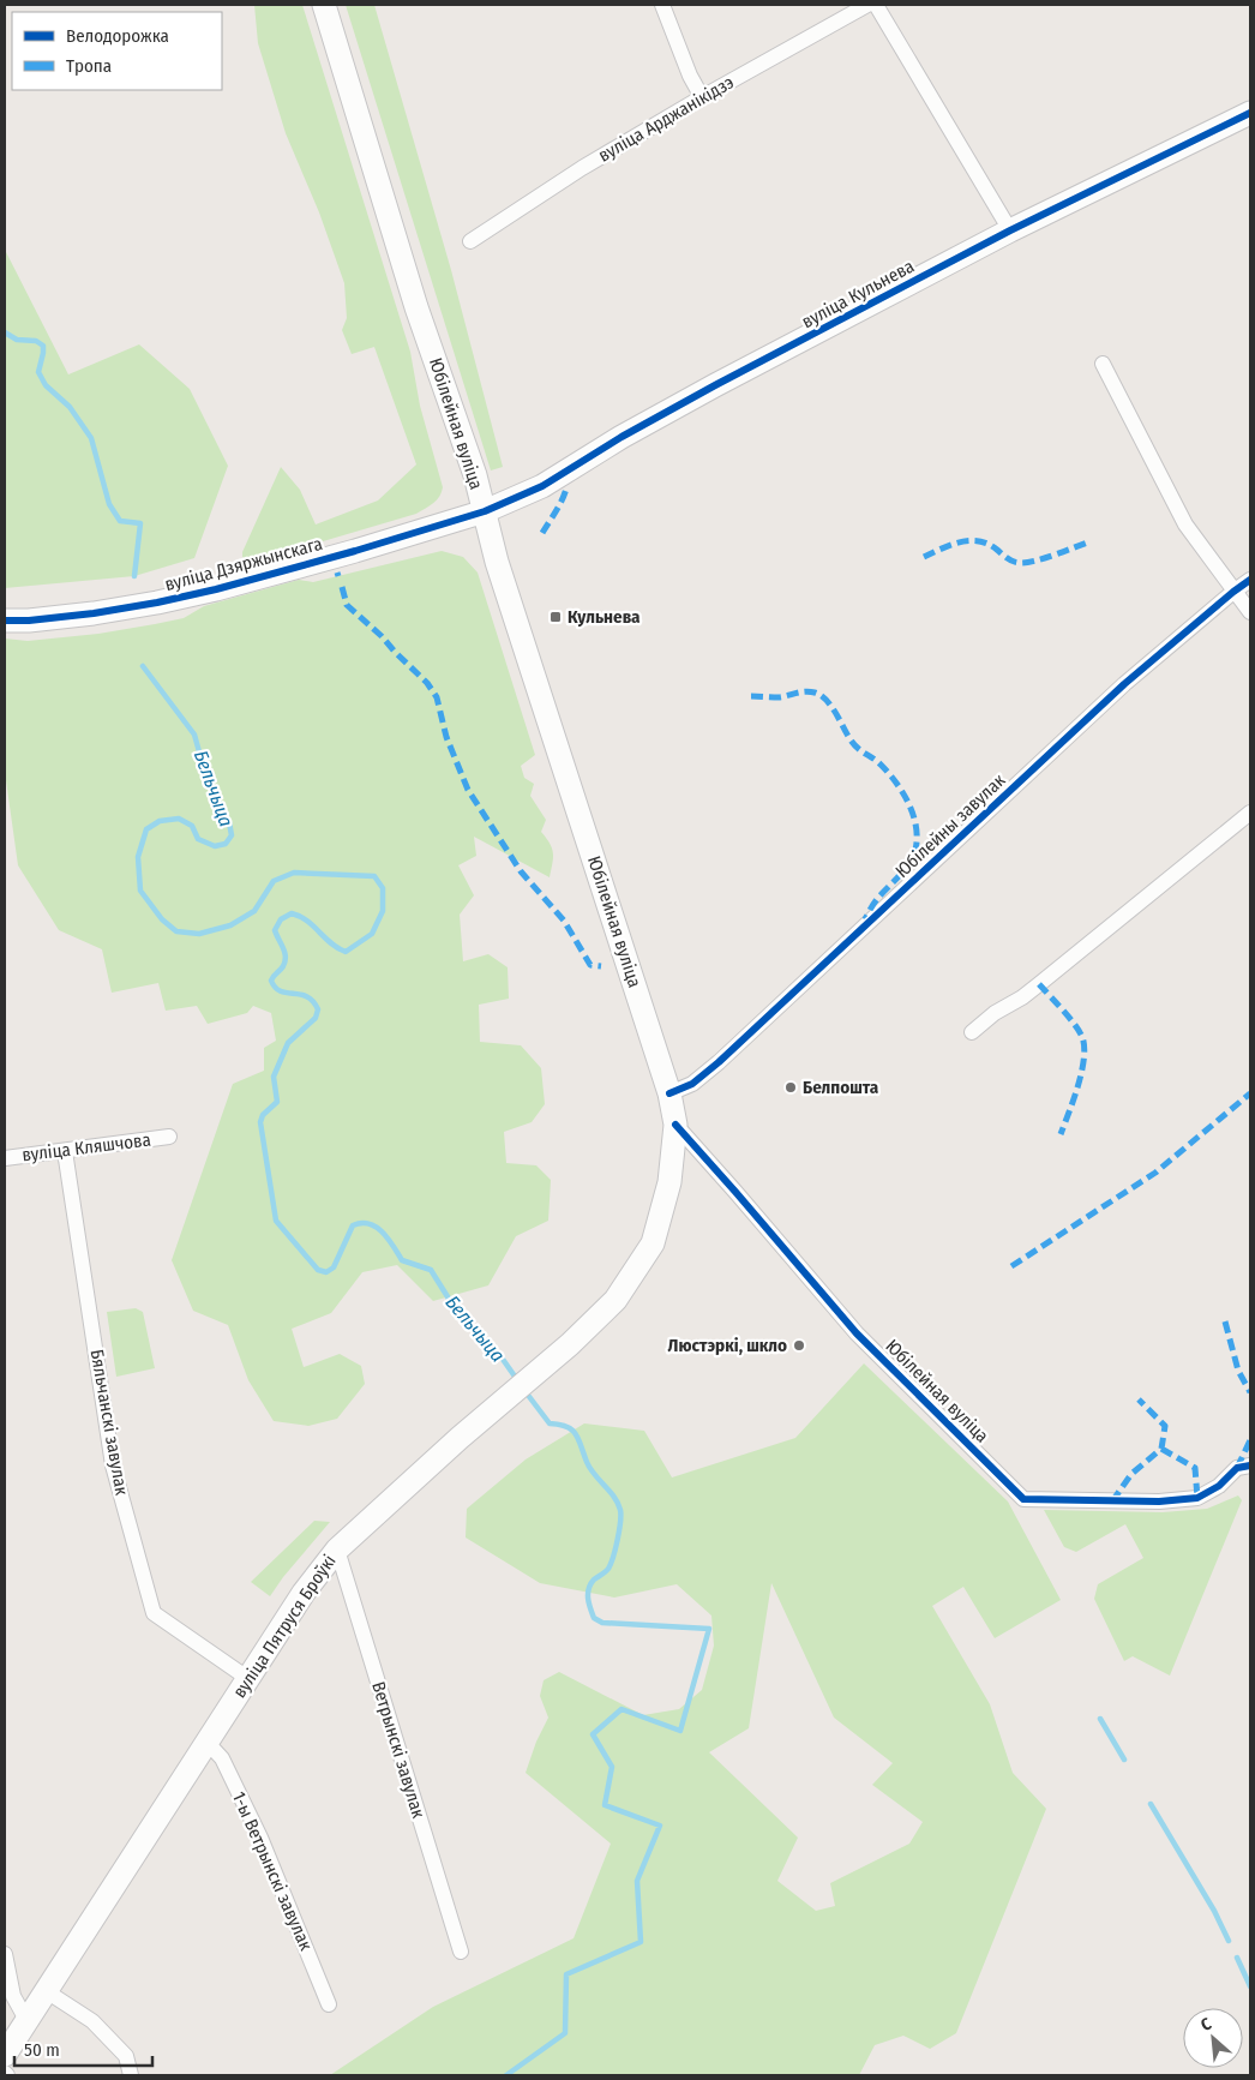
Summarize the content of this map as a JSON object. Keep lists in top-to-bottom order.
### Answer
{
  "streets": {
    "main road": [
      "вуліца Кульнева",
      "Юбілейная вуліца",
      "вуліца Дзяржынскага",
      "вуліца Пятруся Броўкі"
    ],
    "street": [
      "вуліца Арджанікідзэ",
      "Юбілейны завулак",
      "вуліца Кляшчова",
      "Бяльчанскі завулак",
      "Ветрынскі завулак",
      "1-ы Ветрынскі завулак"
    ]
  },
  "crossings": [
    ["вуліца Кульнева", "Юбілейная вуліца"],
    ["вуліца Кульнева", "вуліца Дзяржынскага"],
    ["Юбілейная вуліца", "вуліца Дзяржынскага"],
    ["Юбілейная вуліца", "Юбілейны завулак"],
    ["Юбілейная вуліца", "вуліца Пятруся Броўкі"],
    ["вуліца Кляшчова", "Бяльчанскі завулак"],
    ["Бяльчанскі завулак", "вуліца Пятруся Броўкі"],
    ["вуліца Пятруся Броўкі", "Ветрынскі завулак"],
    ["вуліца Пятруся Броўкі", "1-ы Ветрынскі завулак"]
  ],
  "water": ["Бельчыца"],
  "places": {
    "transit": ["Кульнева"],
    "other": ["Белпошта", "Люстэркі, шкло"]
  },
  "legend": ["Велодорожка", "Тропа"],
  "scale_bar": "50 m",
  "north": "top left"
}
